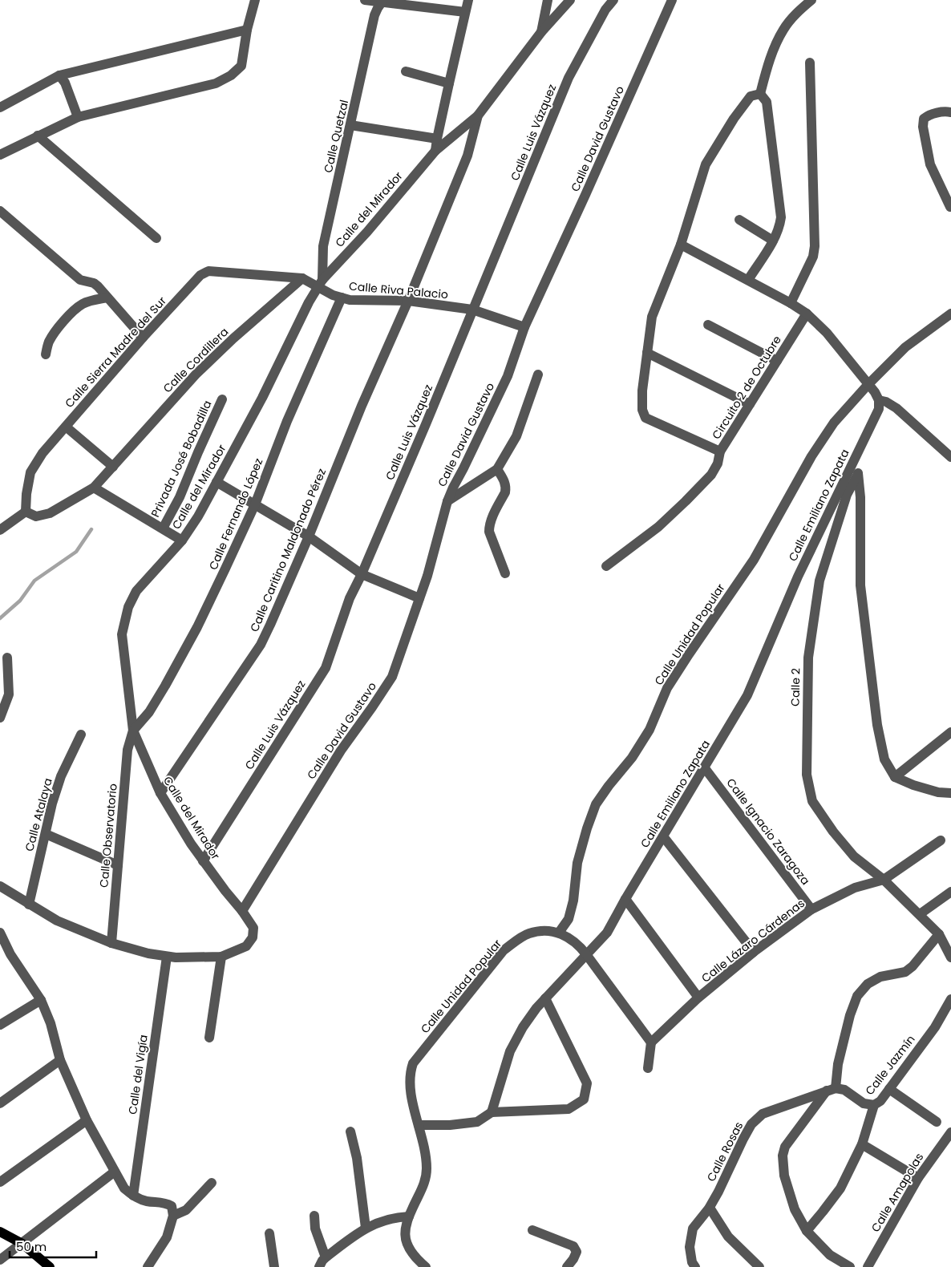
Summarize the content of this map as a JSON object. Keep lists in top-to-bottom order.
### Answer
{
  "streets": {
    "street": [
      "Calle Luis Vázquez",
      "Calle Quetzal",
      "Calle David Gustavo",
      "Calle del Mirador",
      "Calle Riva Palacio",
      "Calle Sierra Madre del Sur",
      "Calle Cordillera",
      "Circuito 2 de Octubre",
      "Privada José Bobadilla",
      "Calle Emiliano Zapata",
      "Calle Fernando López",
      "Calle Caritino Maldonado Pérez",
      "Calle Unidad Popular",
      "Calle 2",
      "Calle Atalaya",
      "Calle Ignacio Zaragoza",
      "Calle Observatorio",
      "Calle Lázaro Cárdenas",
      "Calle Jazmín",
      "Calle del Vigía",
      "Calle Rosas",
      "Calle Amapolas"
    ]
  },
  "crossings": [
    ["Calle Luis Vázquez", "Calle del Mirador"],
    ["Calle Luis Vázquez", "Calle Riva Palacio"],
    ["Calle Quetzal", "Calle del Mirador"],
    ["Calle Quetzal", "Calle Riva Palacio"],
    ["Calle David Gustavo", "Calle del Mirador"],
    ["Calle David Gustavo", "Calle Riva Palacio"],
    ["Calle del Mirador", "Calle Riva Palacio"],
    ["Calle del Mirador", "Calle Fernando López"],
    ["Calle del Mirador", "Calle Caritino Maldonado Pérez"],
    ["Calle del Mirador", "Calle Atalaya"],
    ["Calle del Mirador", "Calle Observatorio"],
    ["Calle del Mirador", "Calle del Vigía"],
    ["Calle Riva Palacio", "Calle Fernando López"],
    ["Calle Riva Palacio", "Calle Caritino Maldonado Pérez"],
    ["Calle Sierra Madre del Sur", "Calle Cordillera"],
    ["Calle Emiliano Zapata", "Calle Ignacio Zaragoza"],
    ["Calle Fernando López", "Calle Observatorio"],
    ["Calle 2", "Calle Lázaro Cárdenas"],
    ["Calle Ignacio Zaragoza", "Calle Lázaro Cárdenas"]
  ],
  "scale_bar": "50 m"
}
